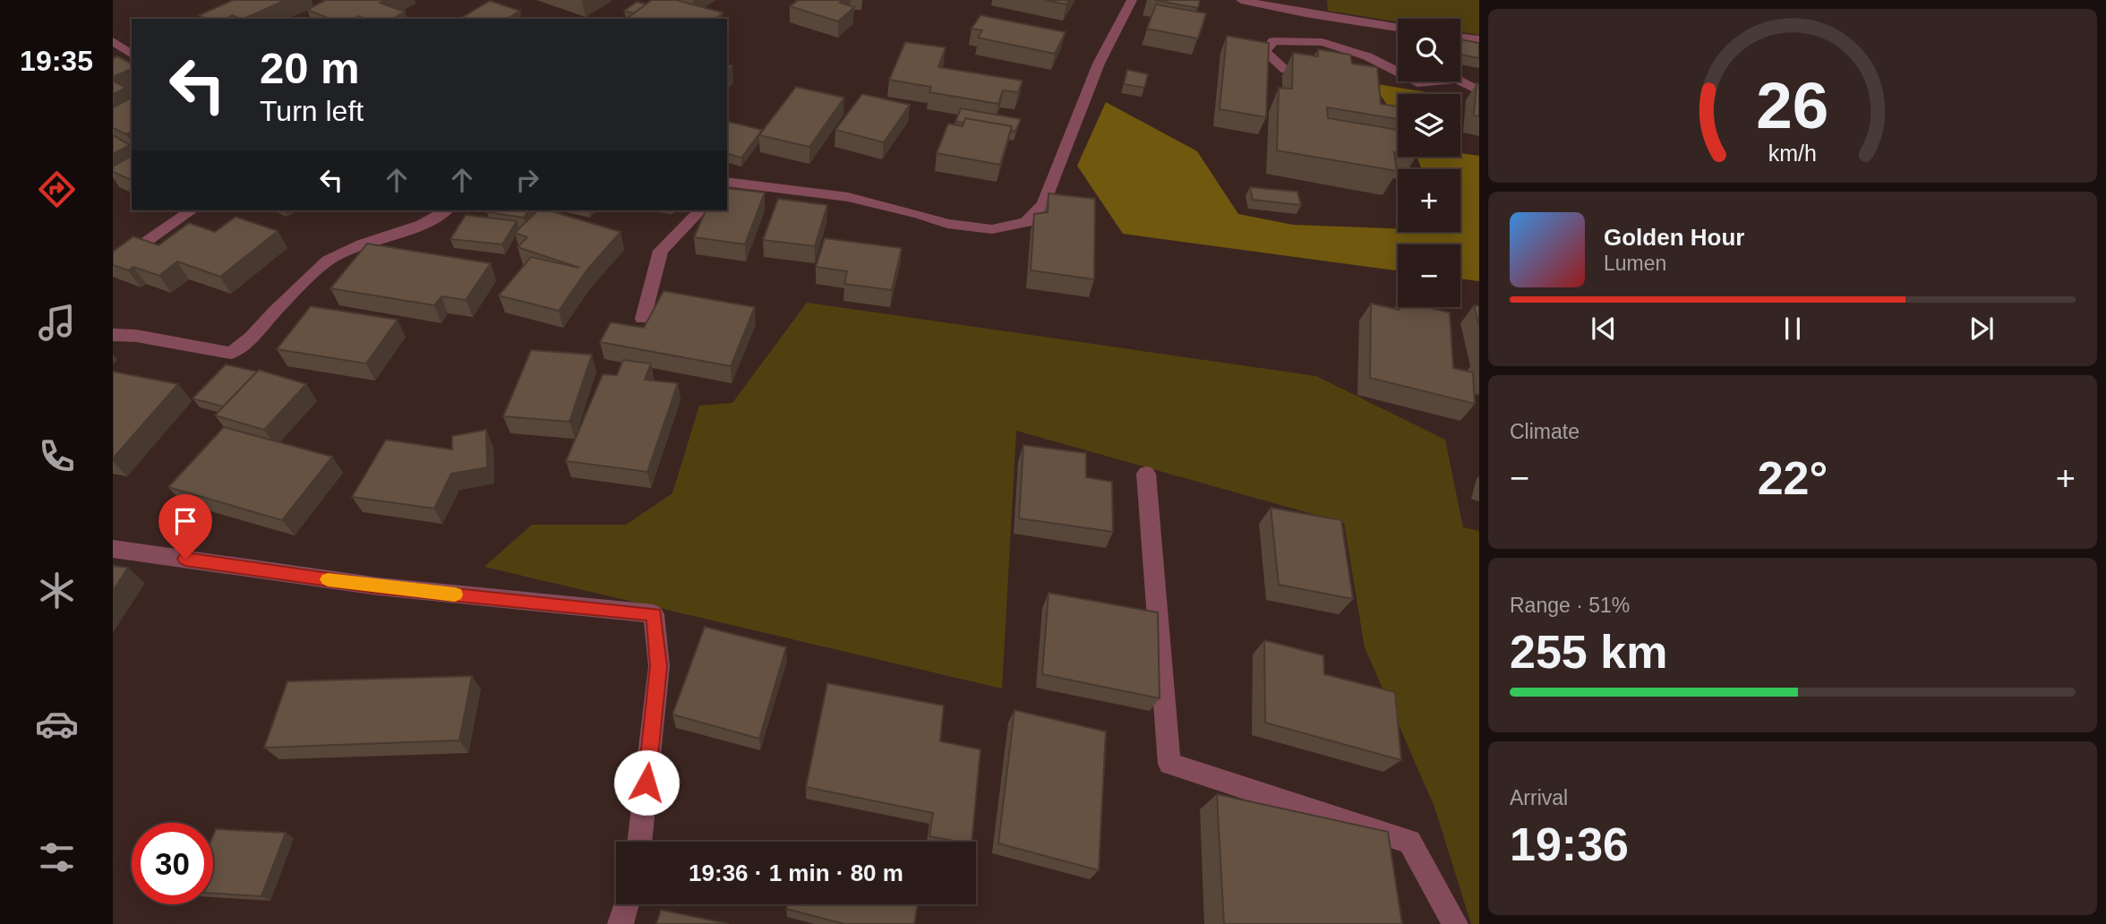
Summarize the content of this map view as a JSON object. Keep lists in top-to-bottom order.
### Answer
{
  "page": {
    "tabs": "19:35",
    "map_buttons": ["+", "−"],
    "turn": ["20 m", "Turn left"],
    "song": ["Golden Hour", "Lumen"],
    "tile": [
      "Climate",
      ["Range · 51%", "255 km"],
      ["Arrival", "19:36"]
    ],
    "heat": ["−", "22°", "+"],
    "limit": "30",
    "trip": "19:36 · 1 min · 80 m",
    "gauge": ["26", "km/h"]
  }
}
